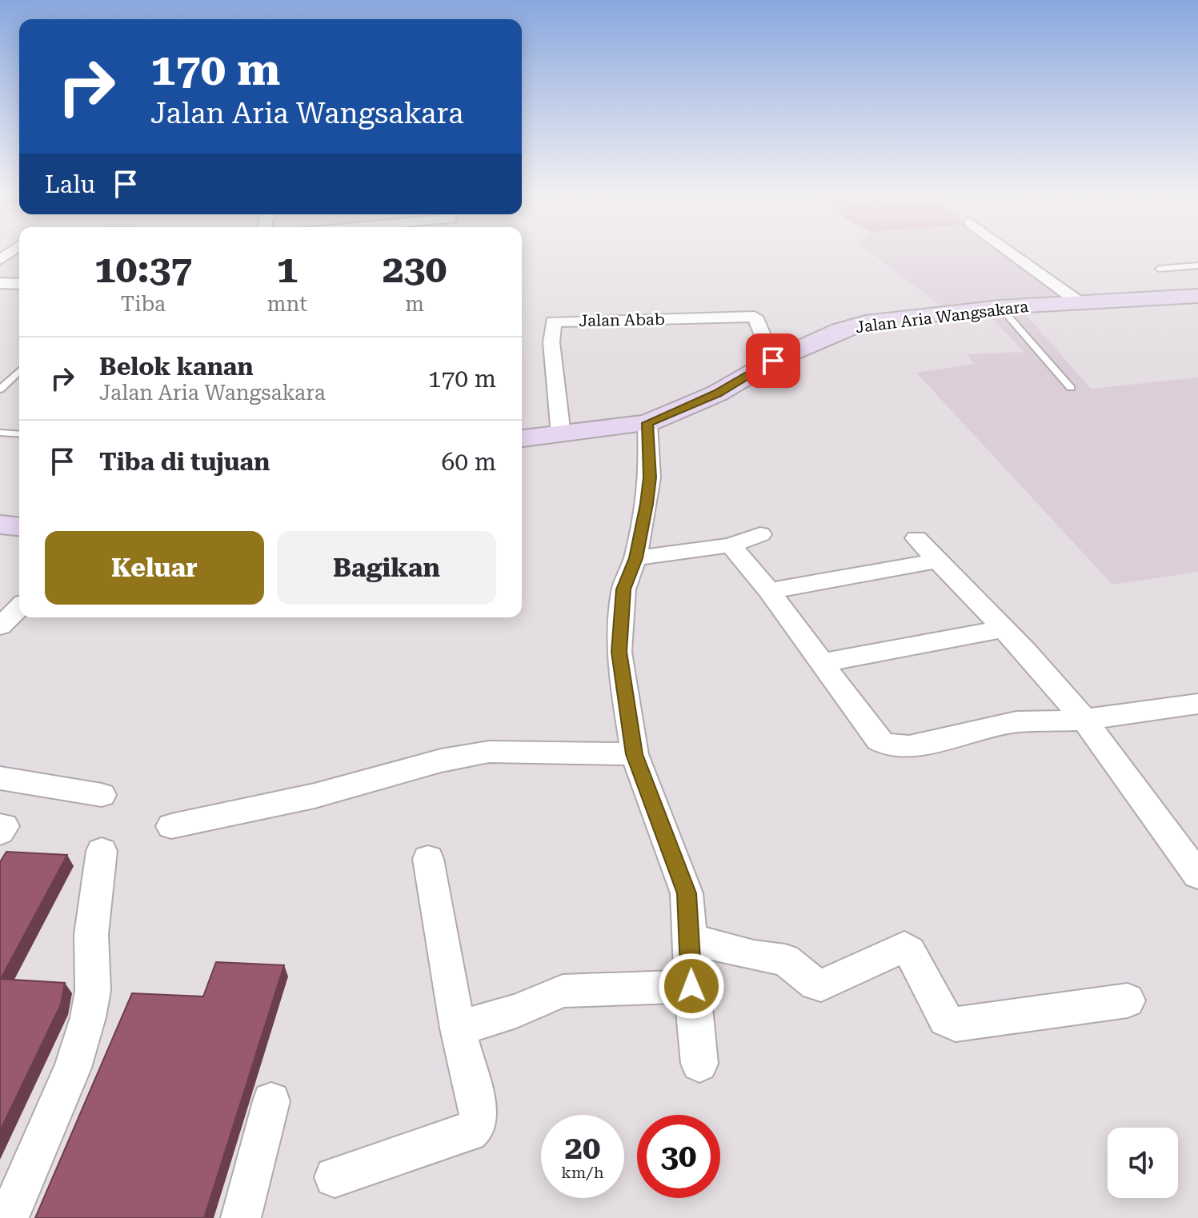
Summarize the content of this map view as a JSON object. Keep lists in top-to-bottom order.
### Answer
{
  "streets": {
    "street": ["Jalan Aria Wangsakara", "Jalan Abab"]
  },
  "crossings": [
    ["Jalan Aria Wangsakara", "Jalan Abab"]
  ],
  "page": {
    "turn": ["170 m", "Jalan Aria Wangsakara"],
    "then": "Lalu",
    "eta": [
      "10:37",
      "Tiba",
      "1",
      "mnt",
      "230",
      "m"
    ],
    "list": [
      {
        "name": "Belok kanan",
        "note": "Jalan Aria Wangsakara",
        "value": "170 m"
      },
      {
        "name": "Tiba di tujuan",
        "value": "60 m"
      }
    ],
    "buttons": ["Keluar", "Bagikan"],
    "speed": "20 km/h",
    "limit": "30"
  }
}
